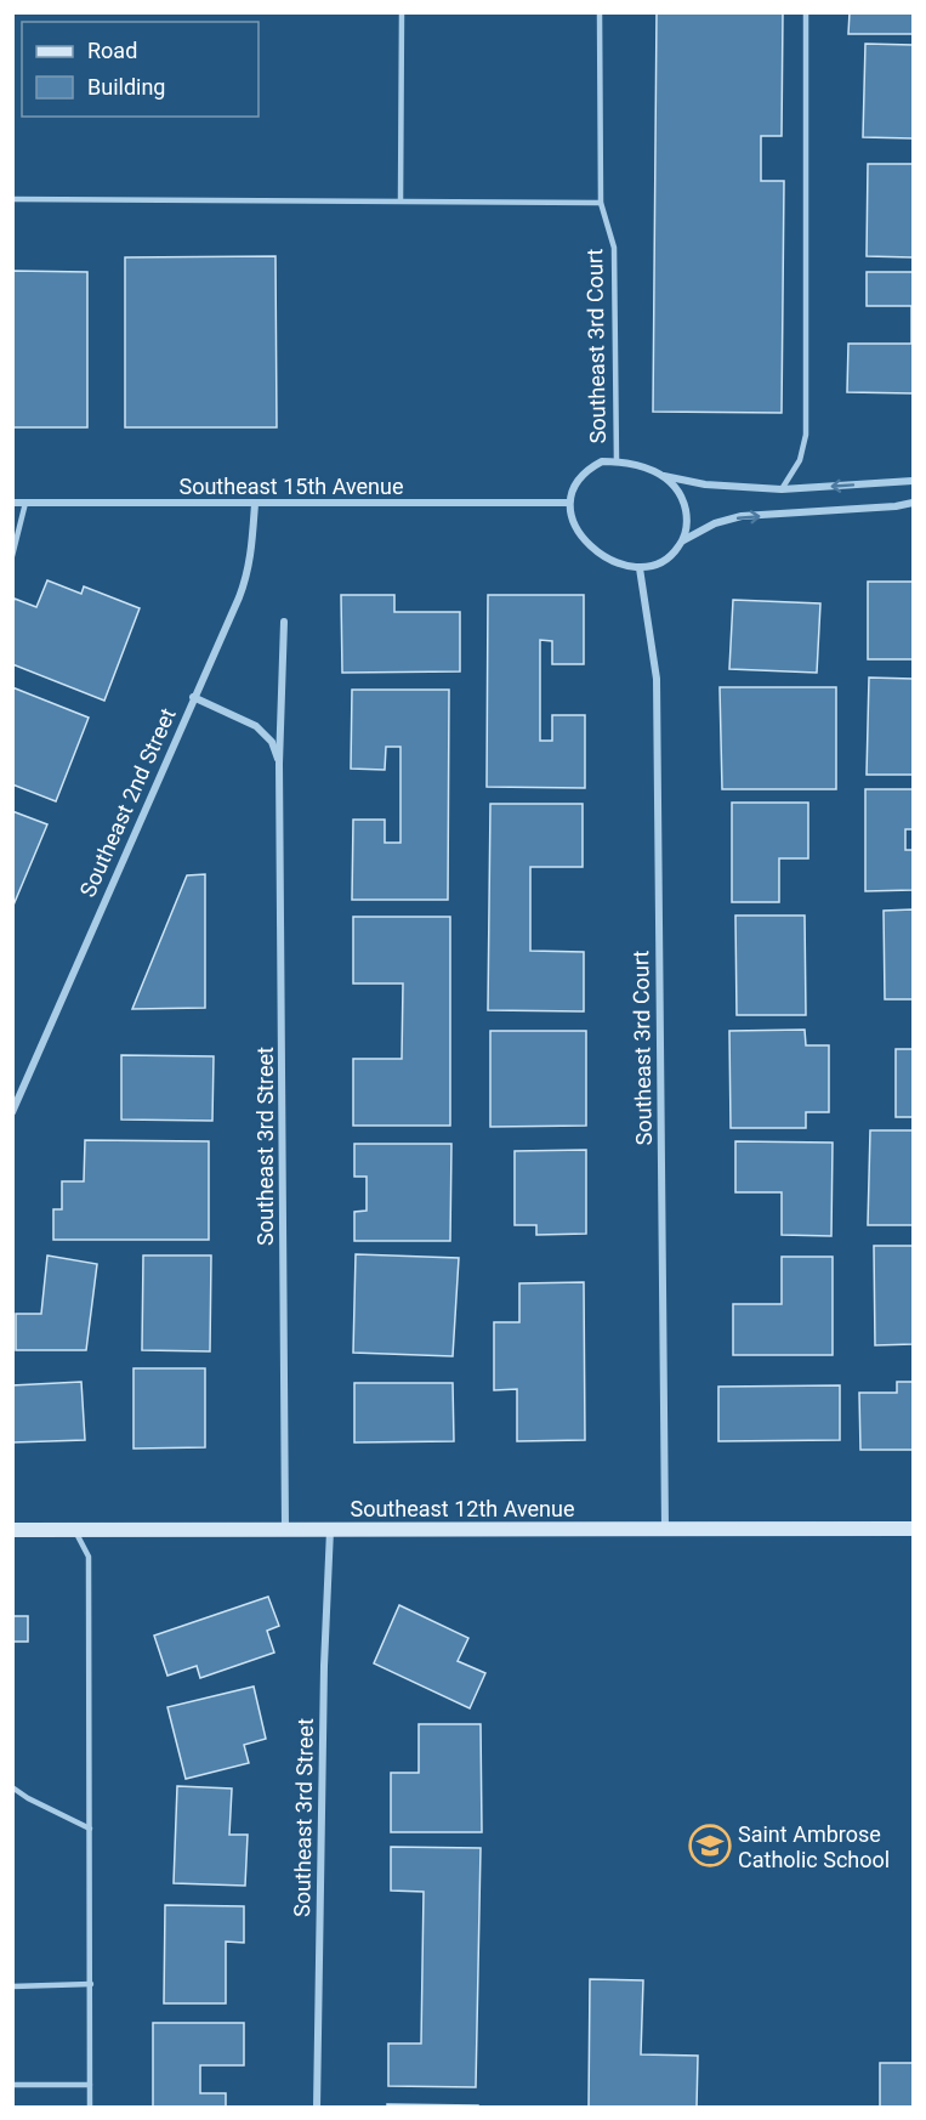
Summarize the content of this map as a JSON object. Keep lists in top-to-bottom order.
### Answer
{
  "streets": {
    "street": [
      "Southeast 3rd Court",
      "Southeast 15th Avenue",
      "Southeast 2nd Street",
      "Southeast 3rd Street",
      "Southeast 12th Avenue"
    ]
  },
  "crossings": [
    ["Southeast 3rd Court", "Southeast 15th Avenue"],
    ["Southeast 3rd Court", "Southeast 12th Avenue"],
    ["Southeast 15th Avenue", "Southeast 2nd Street"],
    ["Southeast 2nd Street", "Southeast 3rd Street"],
    ["Southeast 3rd Street", "Southeast 12th Avenue"]
  ],
  "places": {
    "school or university": ["Saint Ambrose Catholic School"]
  },
  "legend": ["Road", "Building"]
}
